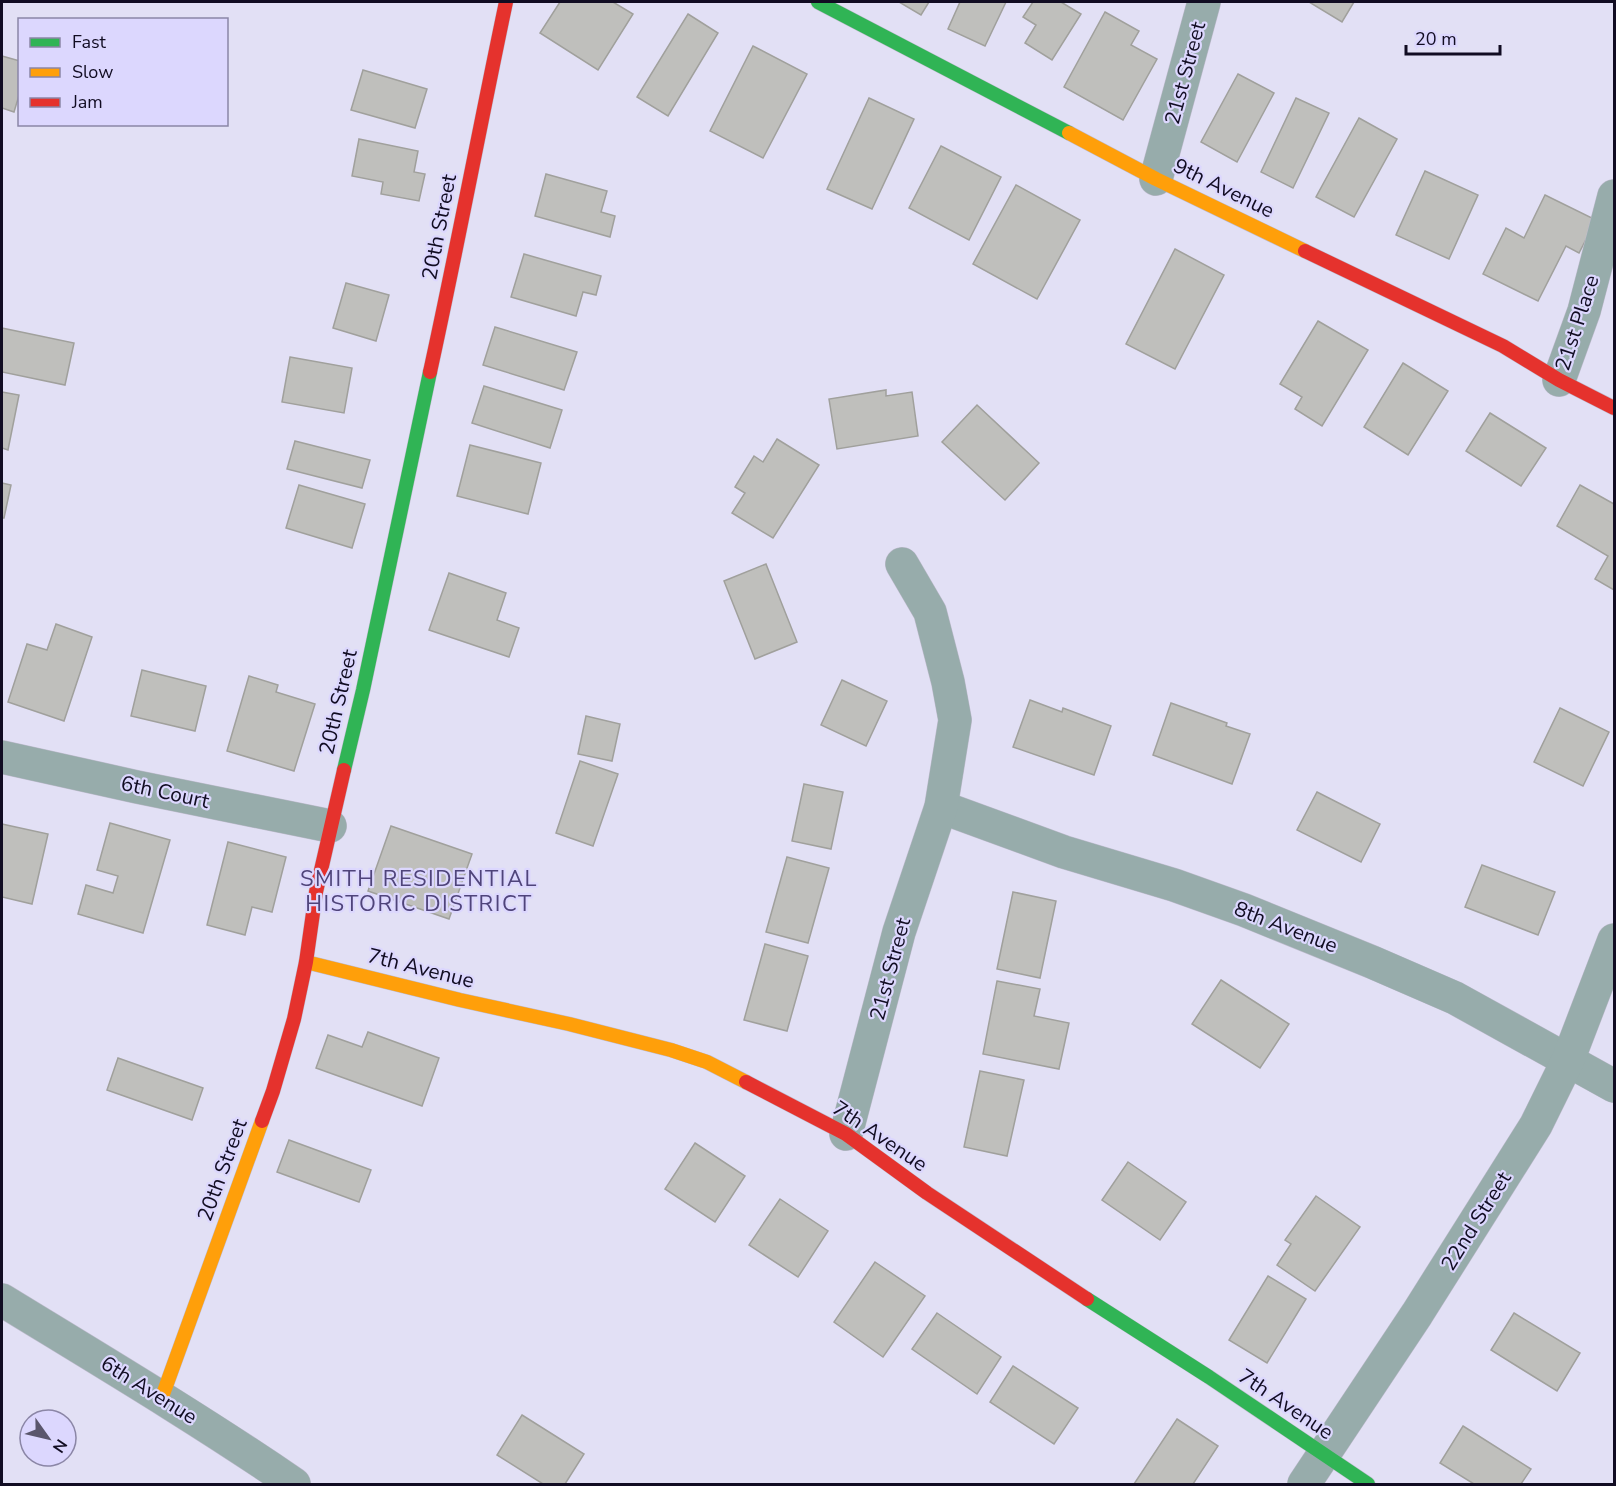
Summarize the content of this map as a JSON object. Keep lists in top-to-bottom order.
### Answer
{
  "streets": {
    "street": [
      "21st Street",
      "9th Avenue",
      "20th Street",
      "21st Place",
      "6th Court",
      "8th Avenue",
      "7th Avenue",
      "22nd Street",
      "6th Avenue"
    ]
  },
  "crossings": [
    ["21st Street", "9th Avenue"],
    ["21st Street", "8th Avenue"],
    ["21st Street", "7th Avenue"],
    ["9th Avenue", "21st Place"],
    ["20th Street", "6th Court"],
    ["20th Street", "7th Avenue"],
    ["20th Street", "6th Avenue"],
    ["8th Avenue", "22nd Street"],
    ["7th Avenue", "22nd Street"]
  ],
  "districts": ["SMITH RESIDENTIAL HISTORIC DISTRICT"],
  "legend": ["Fast", "Slow", "Jam"],
  "scale_bar": "20 m",
  "north": "bottom right"
}
